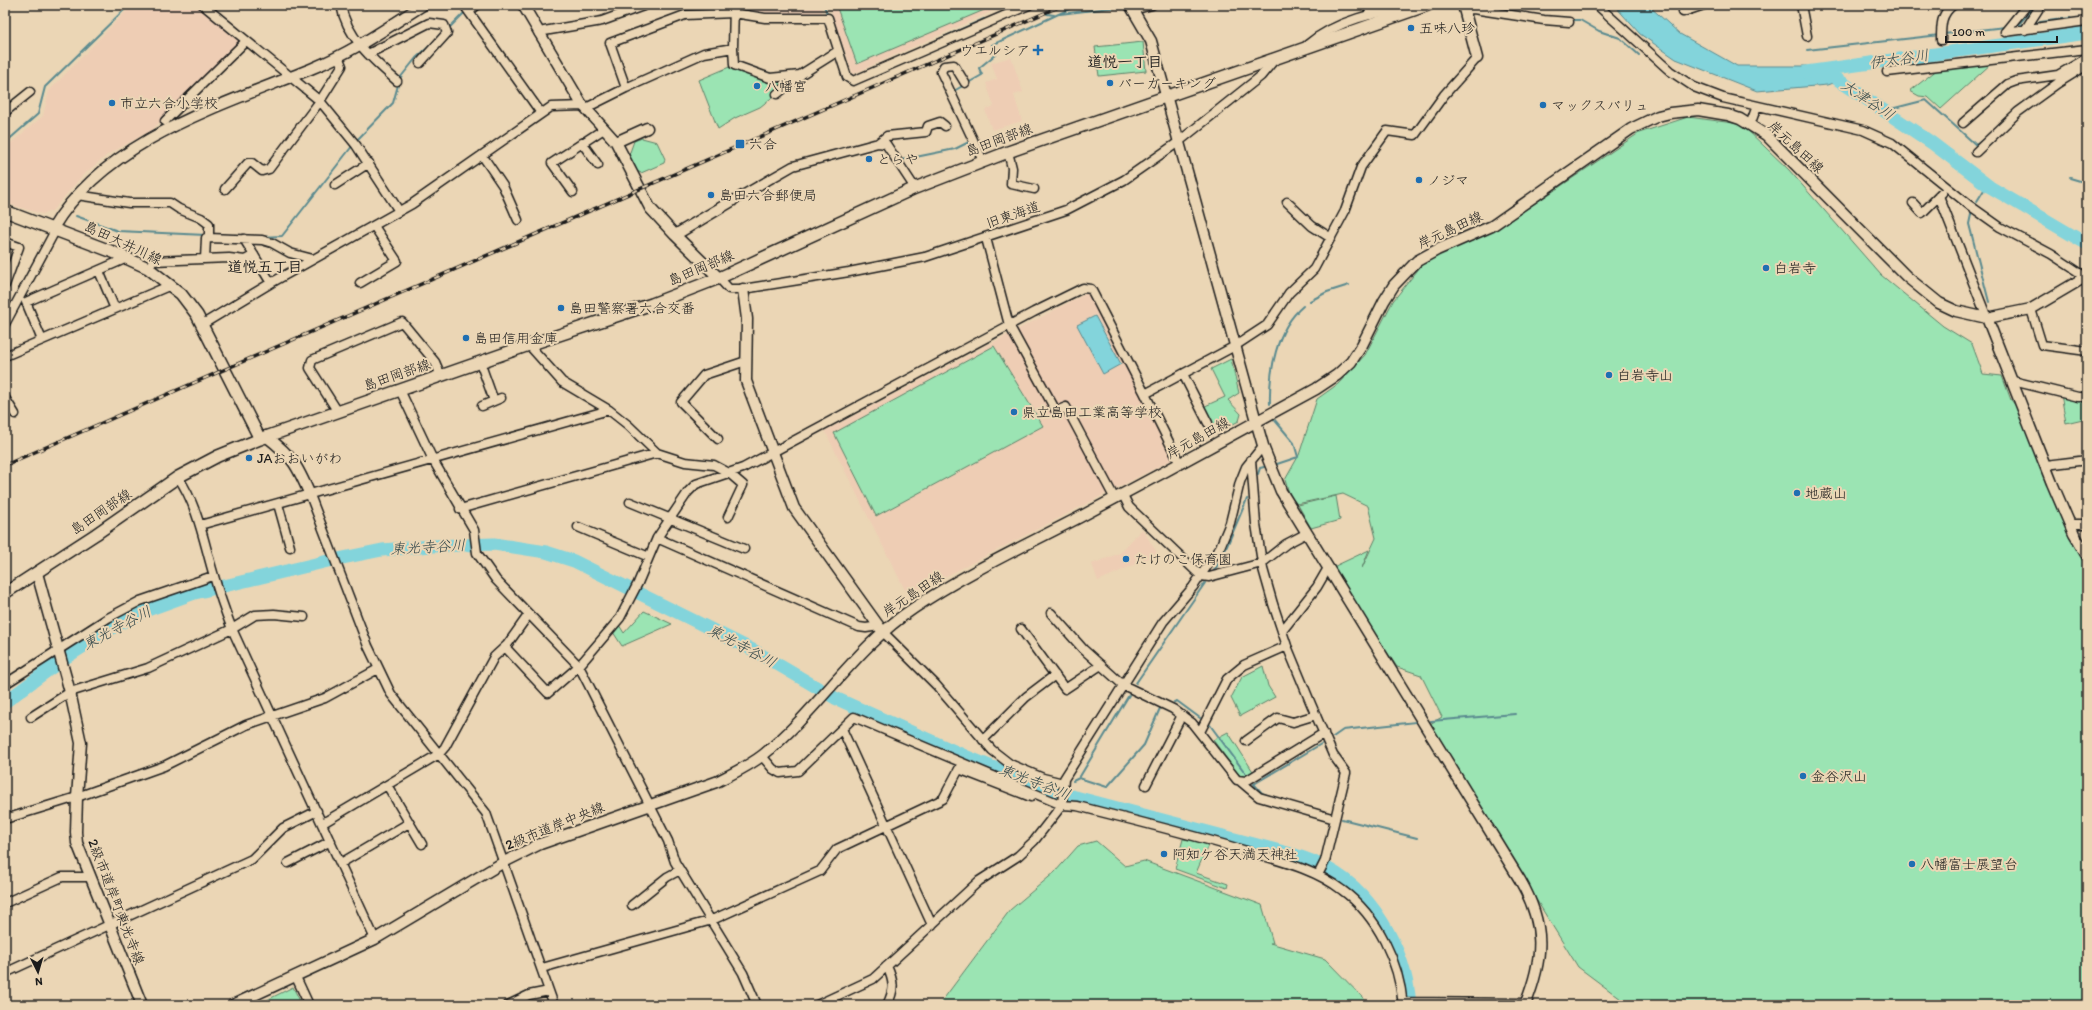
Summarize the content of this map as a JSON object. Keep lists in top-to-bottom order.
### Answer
{
  "streets": {
    "main road": ["島田岡部線", "島田大井川線"],
    "street": [
      "岸元島田線",
      "旧東海道",
      "2級市道岸中央線",
      "2級市道岸町東光寺線"
    ]
  },
  "crossings": [
    ["島田岡部線", "旧東海道"],
    ["島田岡部線", "島田大井川線"],
    ["島田岡部線", "2級市道岸町東光寺線"],
    ["岸元島田線", "2級市道岸中央線"]
  ],
  "districts": ["道悦一丁目", "道悦五丁目"],
  "water": ["伊太谷川", "大津谷川", "東光寺谷川"],
  "places": {
    "other": [
      "五味八珍",
      "バーガーキング",
      "八幡宮",
      "市立六合小学校",
      "マックスバリュ",
      "とらや",
      "ノジマ",
      "島田六合郵便局",
      "白岩寺",
      "島田警察署六合交番",
      "島田信用金庫",
      "白岩寺山",
      "県立島田工業高等学校",
      "JAおおいがわ",
      "地蔵山",
      "たけのこ保育園",
      "金谷沢山",
      "阿知ケ谷天満天神社",
      "八幡富士展望台"
    ],
    "health": ["ウエルシア"],
    "transit": ["六合"]
  },
  "scale_bar": "100 m",
  "north": "bottom"
}
